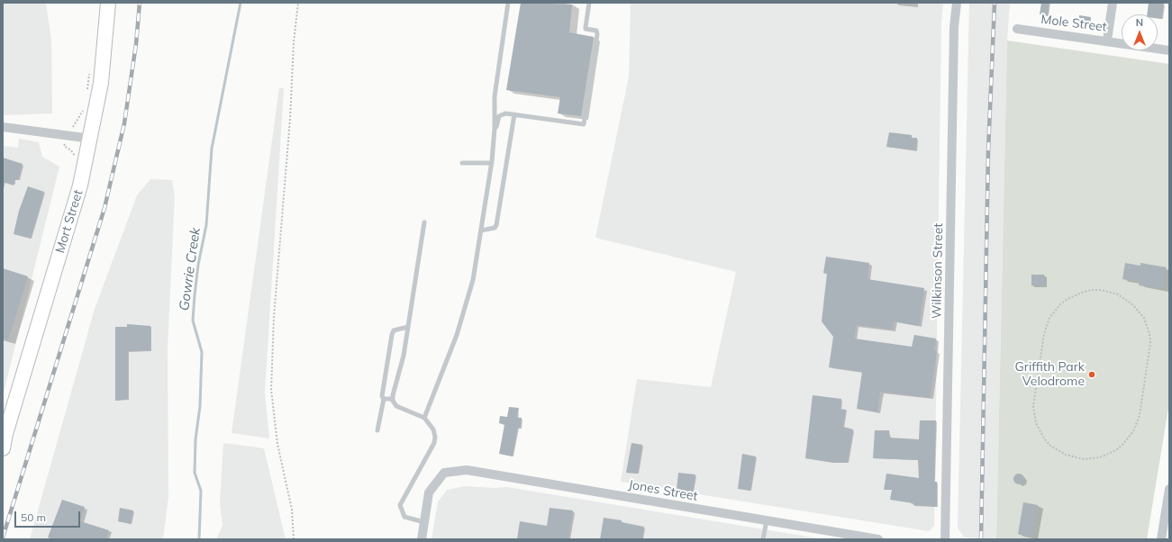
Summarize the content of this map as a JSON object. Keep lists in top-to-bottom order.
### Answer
{
  "streets": {
    "main road": ["Mort Street"],
    "street": ["Mole Street", "Wilkinson Street", "Jones Street"]
  },
  "water": ["Gowrie Creek"],
  "places": ["Griffith Park Velodrome"],
  "scale_bar": "50 m",
  "north": "top"
}
